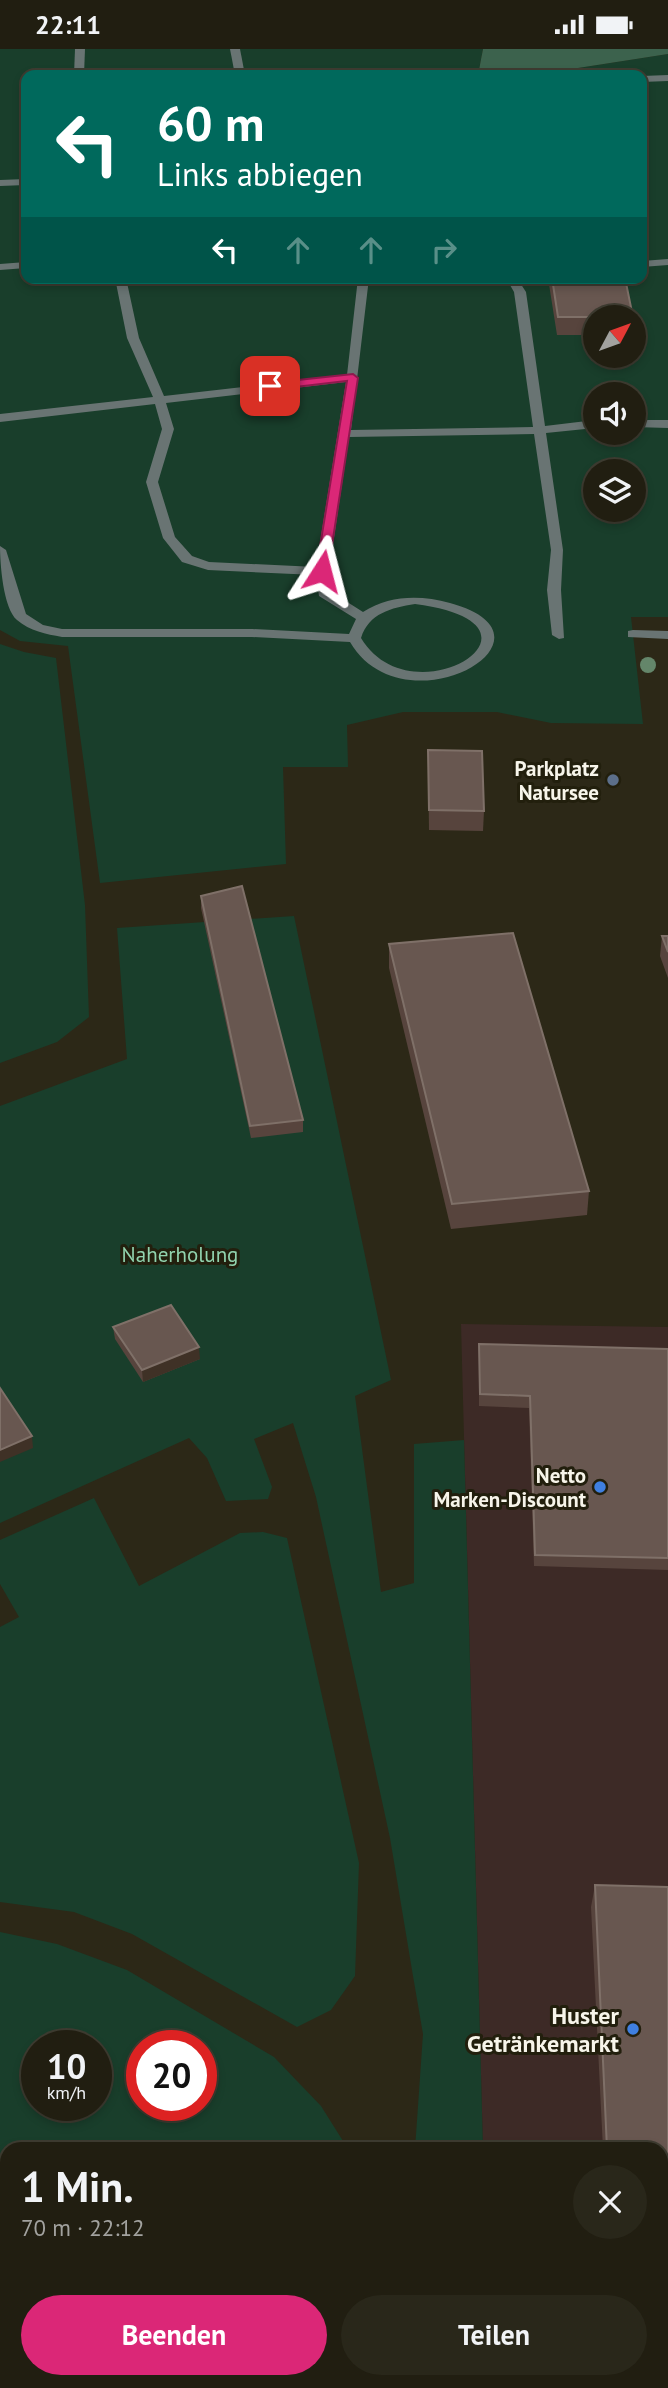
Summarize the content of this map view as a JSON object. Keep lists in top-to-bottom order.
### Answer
{
  "parks": ["Naherholung"],
  "places": ["Parkplatz Natursee", "Netto Marken-Discount", "Huster Getränkemarkt"],
  "north": "top right",
  "page": {
    "status": "22:11",
    "turn": ["60 m", "Links abbiegen"],
    "speed": "10 km/h",
    "limit": "20",
    "heading": ["1 Min.", "70 m · 22:12"],
    "buttons": ["Beenden", "Teilen"]
  }
}
